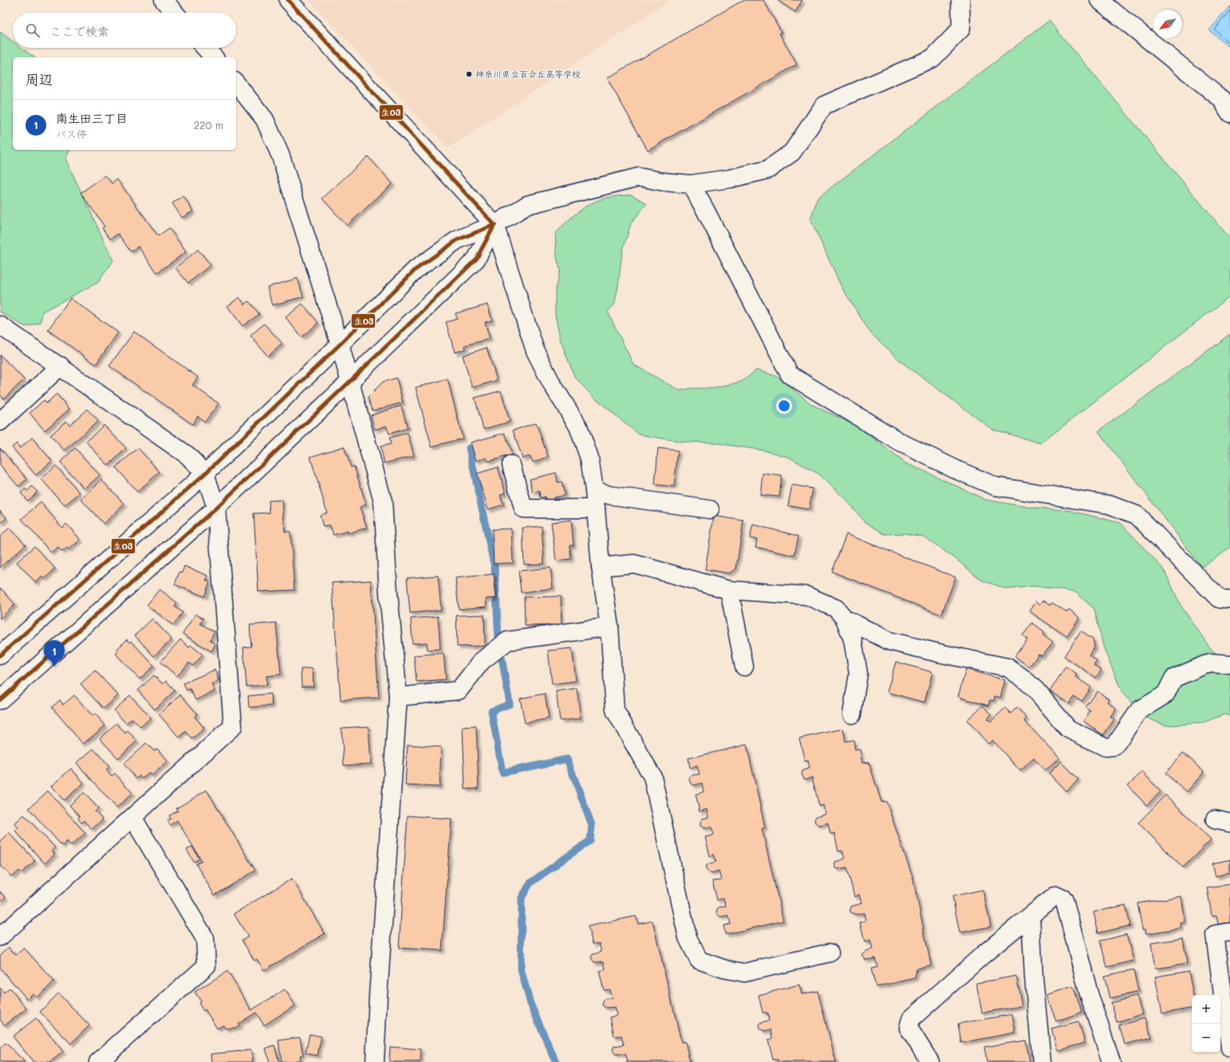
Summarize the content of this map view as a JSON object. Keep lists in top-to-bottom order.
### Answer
{
  "places": ["神奈川県立百合丘高等学校"],
  "lines": ["transit line 生03"],
  "north": "bottom left",
  "page": {
    "search": "ここで検索",
    "heading": "周辺",
    "list": [
      {
        "mark": "1",
        "name": "南生田三丁目",
        "note": "バス停",
        "value": "220 m"
      }
    ],
    "pins": "1",
    "map_buttons": ["+", "−"]
  }
}
